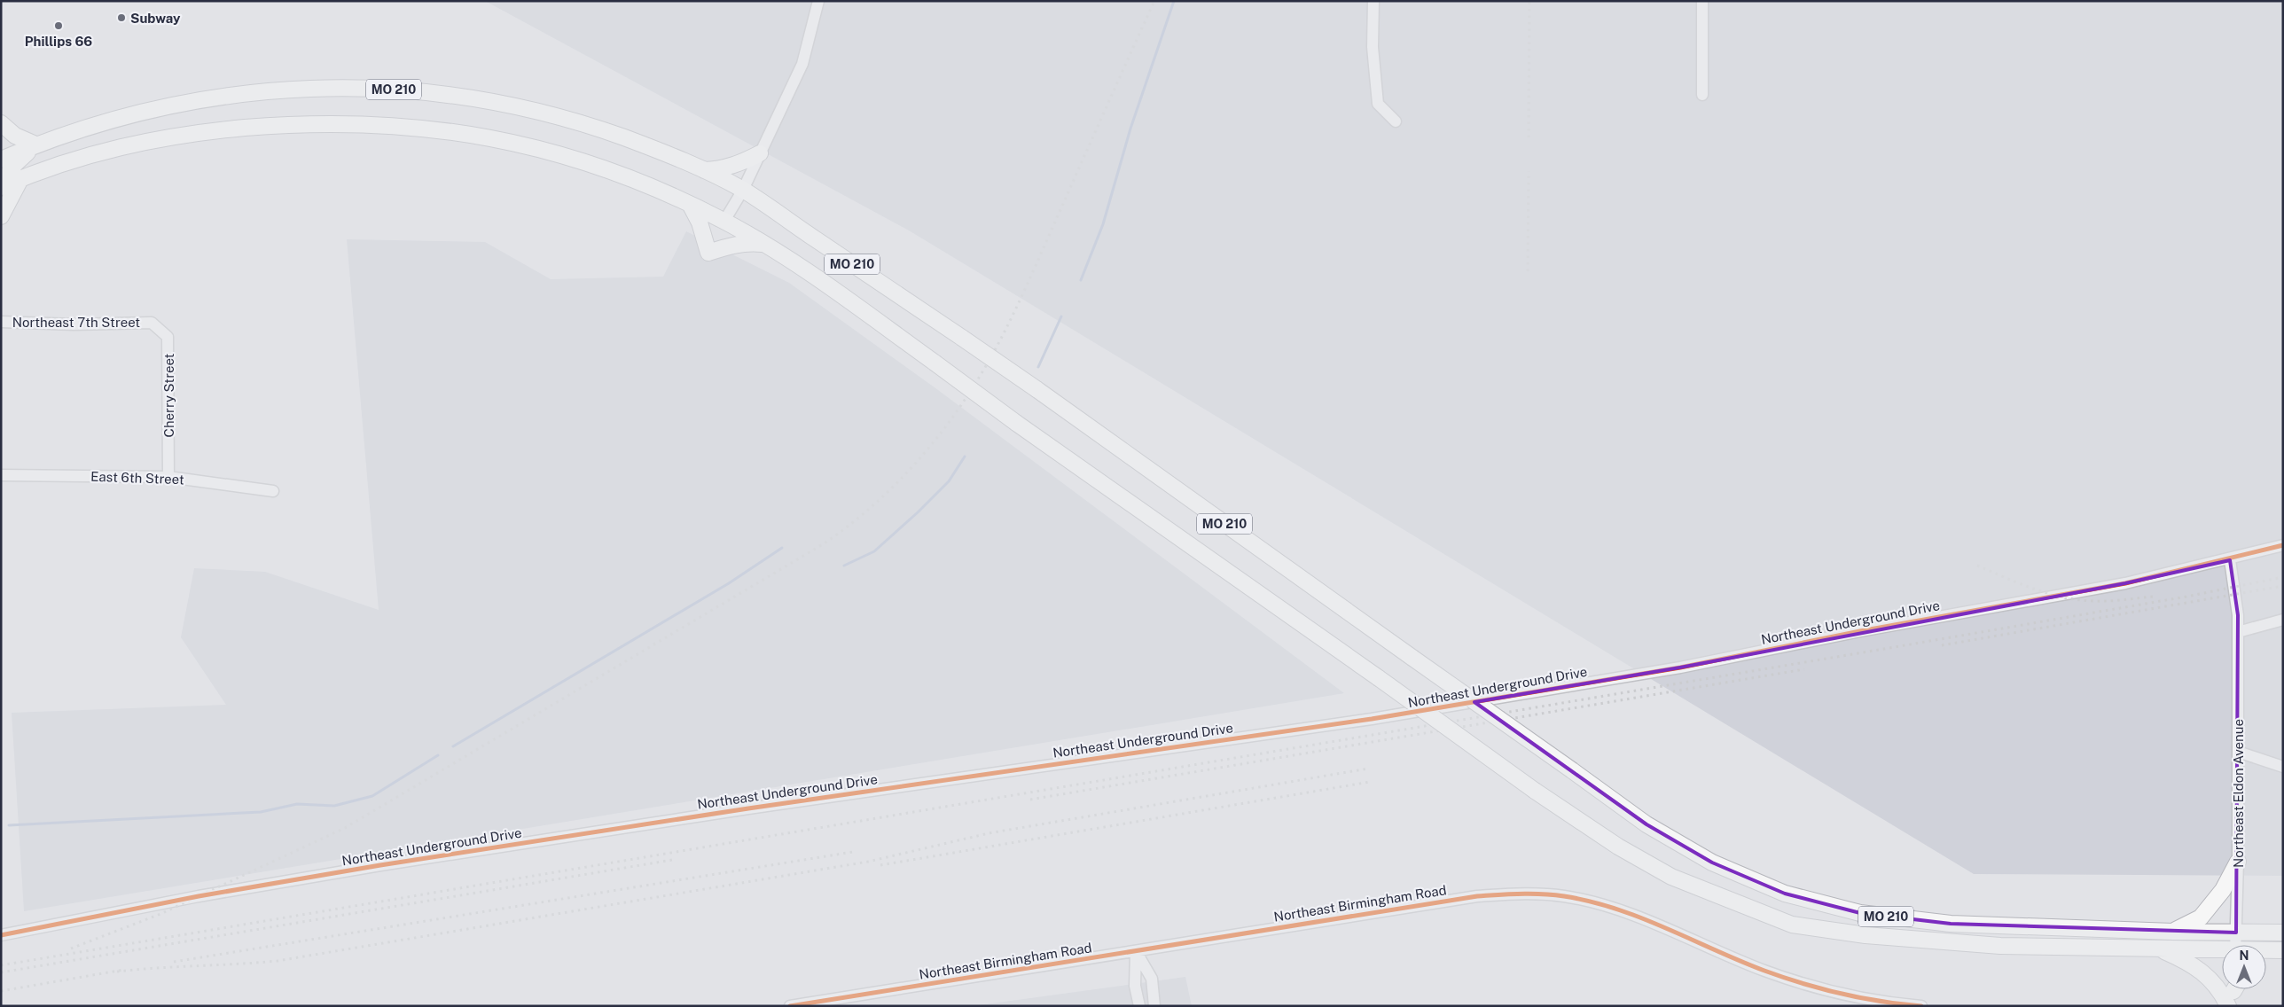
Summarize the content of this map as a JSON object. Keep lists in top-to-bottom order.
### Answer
{
  "streets": {
    "highway": ["MO 210"],
    "street": [
      "Northeast 7th Street",
      "Cherry Street",
      "East 6th Street",
      "Northeast Underground Drive",
      "Northeast Eldon Avenue",
      "Northeast Birmingham Road"
    ]
  },
  "crossings": [
    ["MO 210", "Northeast Eldon Avenue"],
    ["Northeast 7th Street", "Cherry Street"],
    ["Cherry Street", "East 6th Street"],
    ["Northeast Underground Drive", "Northeast Eldon Avenue"]
  ],
  "places": ["Subway", "Phillips 66"],
  "north": "top"
}
